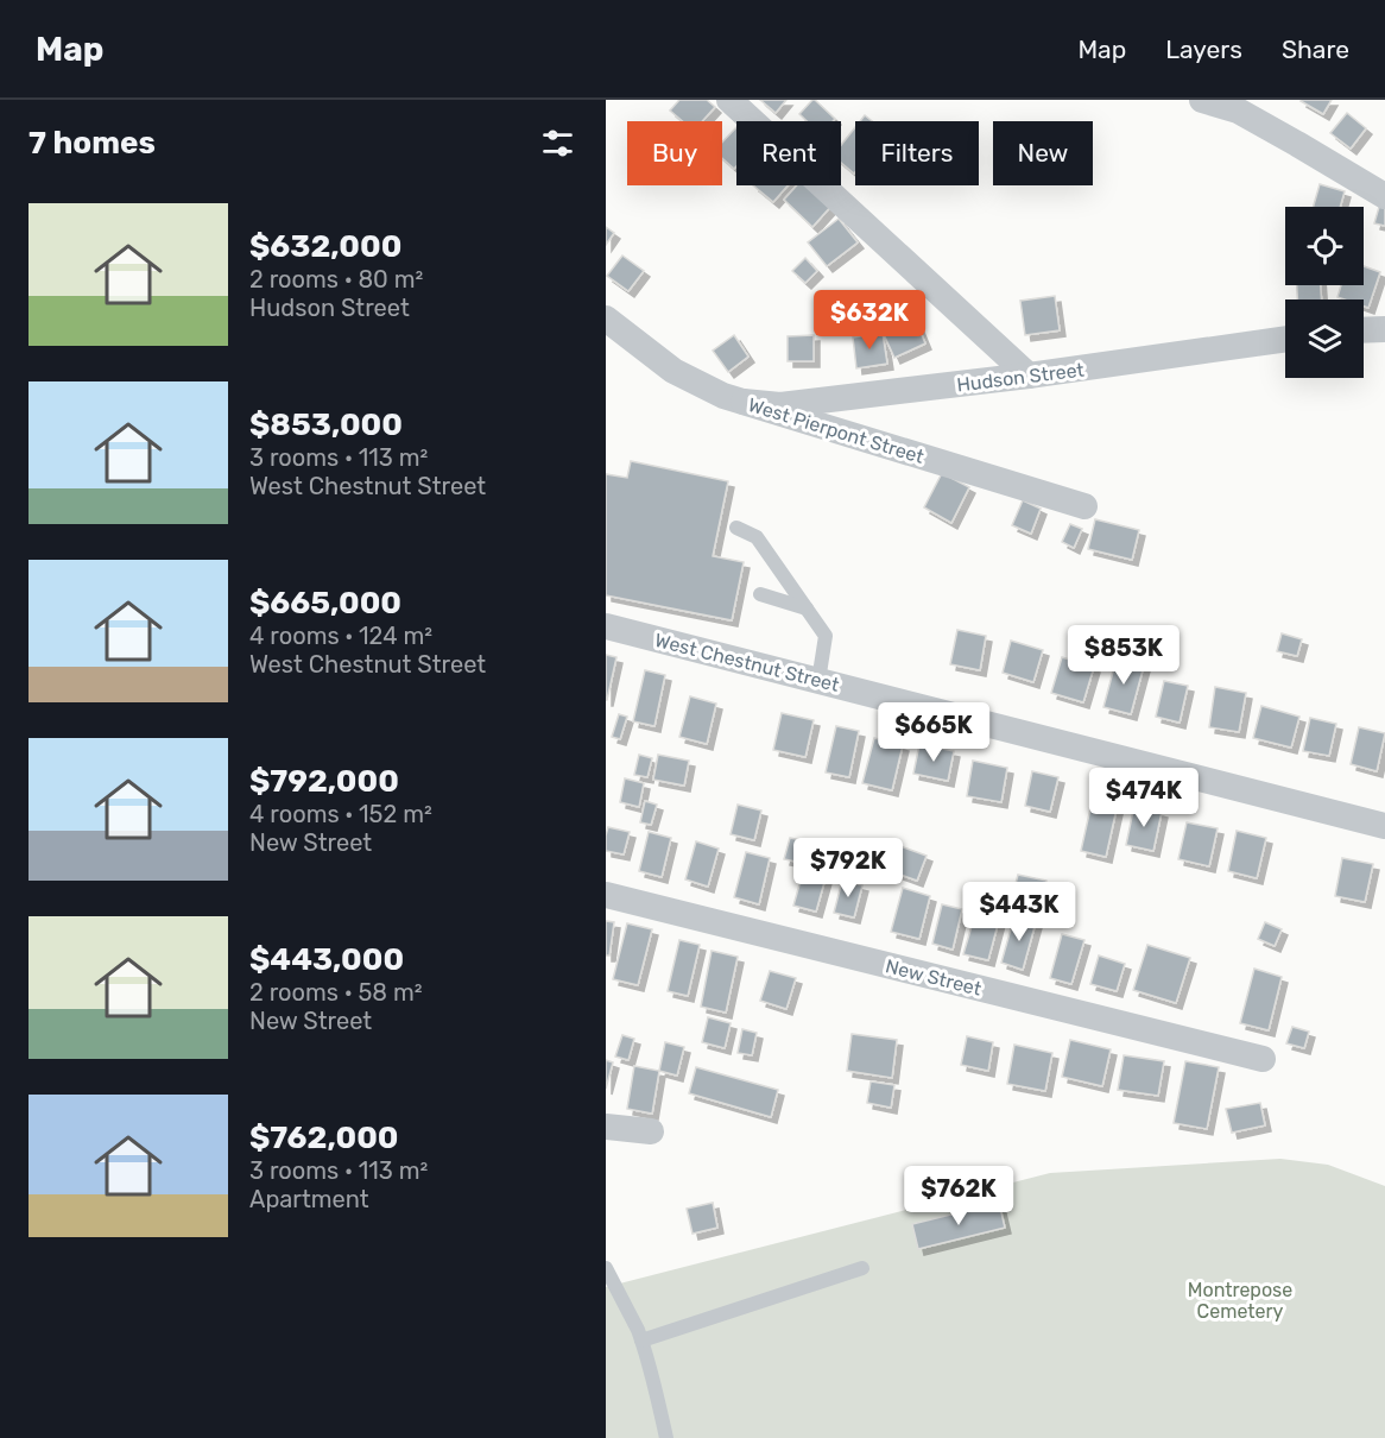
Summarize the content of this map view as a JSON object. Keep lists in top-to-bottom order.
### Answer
{
  "streets": {
    "street": [
      "Hudson Street",
      "West Pierpont Street",
      "West Chestnut Street",
      "New Street"
    ]
  },
  "crossings": [
    ["Hudson Street", "West Pierpont Street"]
  ],
  "parks": ["Montrepose Cemetery"],
  "page": {
    "header": "Map",
    "nav": ["Map", "Layers", "Share"],
    "heading": "7 homes",
    "chip": [
      "Buy",
      "Rent",
      "Filters",
      "New"
    ],
    "list": [
      {
        "name": "$632,000",
        "note": "2 rooms · 80 m² · Hudson Street"
      },
      {
        "name": "$853,000",
        "note": "3 rooms · 113 m² · West Chestnut Street"
      },
      {
        "name": "$665,000",
        "note": "4 rooms · 124 m² · West Chestnut Street"
      },
      {
        "name": "$792,000",
        "note": "4 rooms · 152 m² · New Street"
      },
      {
        "name": "$443,000",
        "note": "2 rooms · 58 m² · New Street"
      },
      {
        "name": "$762,000",
        "note": "3 rooms · 113 m² · Apartment"
      }
    ],
    "price": [
      "$632K",
      "$853K",
      "$665K",
      "$474K",
      "$792K",
      "$443K",
      "$762K"
    ]
  }
}
